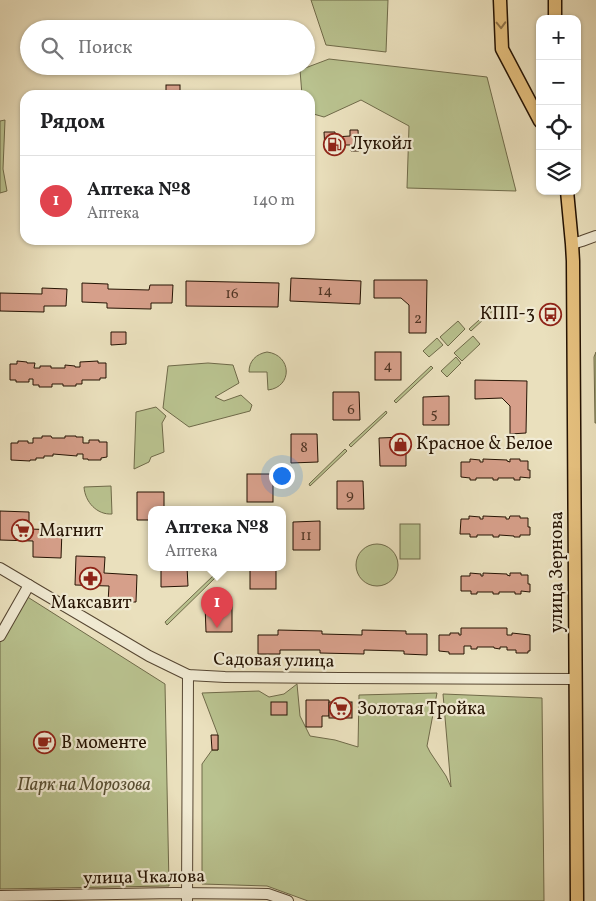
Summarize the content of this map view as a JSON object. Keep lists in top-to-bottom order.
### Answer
{
  "streets": {
    "main road": ["улица Зернова"],
    "street": ["Садовая улица", "улица Чкалова"]
  },
  "crossings": [
    ["улица Зернова", "Садовая улица"]
  ],
  "parks": ["Парк на Морозова"],
  "places": {
    "fuel station": ["Лукойл"],
    "bus stop": ["КПП-3"],
    "shop": ["Красное & Белое"],
    "supermarket": ["Магнит", "Золотая Тройка"],
    "pharmacy": ["Максавит"],
    "cafe": ["В моменте"]
  },
  "house_numbers": [
    "14",
    "16",
    "2",
    "4",
    "6",
    "5",
    "8",
    "9",
    "11"
  ],
  "page": {
    "map_buttons": ["+", "−"],
    "search": "Поиск",
    "heading": "Рядом",
    "list": [
      {
        "mark": "1",
        "name": "Аптека №8",
        "note": "Аптека",
        "value": "140 m"
      }
    ],
    "popup": ["Аптека №8", "Аптека"],
    "pins": "1"
  }
}
